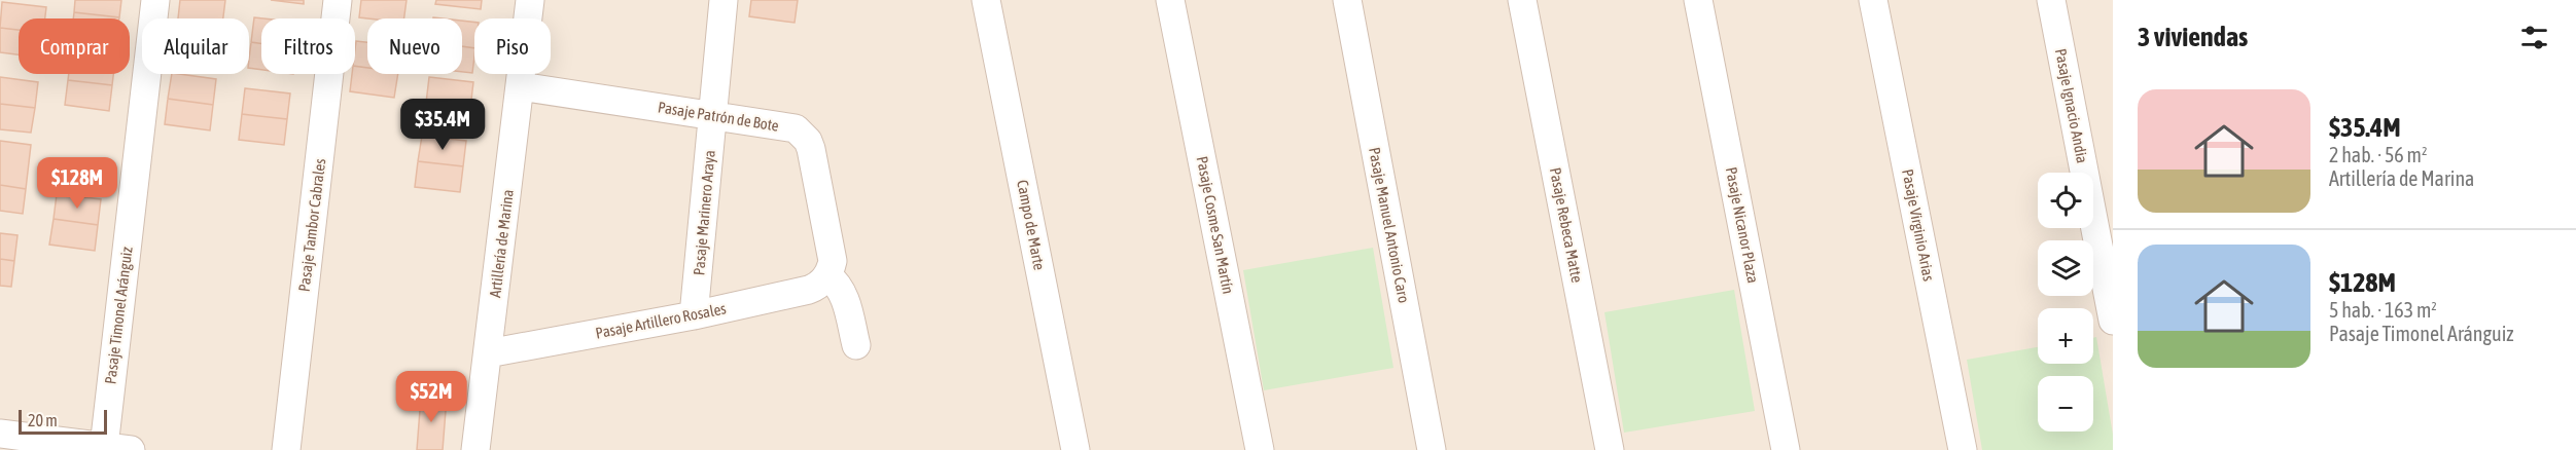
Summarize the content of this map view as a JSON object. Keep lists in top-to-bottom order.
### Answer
{
  "streets": {
    "street": [
      "Pasaje Ignacio Andia",
      "Pasaje Patrón de Bote",
      "Pasaje Marinero Araya",
      "Pasaje Tambor Cabrales",
      "Campo de Marte",
      "Pasaje Cosme San Martín",
      "Pasaje Manuel Antonio Caro",
      "Pasaje Rebeca Matte",
      "Pasaje Nicanor Plaza",
      "Pasaje Virginio Arias",
      "Artillería de Marina",
      "Pasaje Timonel Aránguiz",
      "Pasaje Artillero Rosales"
    ]
  },
  "crossings": [
    ["Pasaje Patrón de Bote", "Pasaje Marinero Araya"],
    ["Pasaje Patrón de Bote", "Artillería de Marina"],
    ["Pasaje Patrón de Bote", "Pasaje Artillero Rosales"],
    ["Pasaje Marinero Araya", "Pasaje Artillero Rosales"],
    ["Artillería de Marina", "Pasaje Artillero Rosales"]
  ],
  "scale_bar": "20 m",
  "page": {
    "heading": "3 viviendas",
    "chip": [
      "Comprar",
      "Alquilar",
      "Filtros",
      "Nuevo",
      "Piso"
    ],
    "list": [
      {
        "name": "$35.4M",
        "note": "2 hab. · 56 m² · Artillería de Marina"
      },
      {
        "name": "$128M",
        "note": "5 hab. · 163 m² · Pasaje Timonel Aránguiz"
      }
    ],
    "price": ["$35.4M", "$128M", "$52M"],
    "map_buttons": ["+", "−"],
    "scale": "20 m"
  }
}
